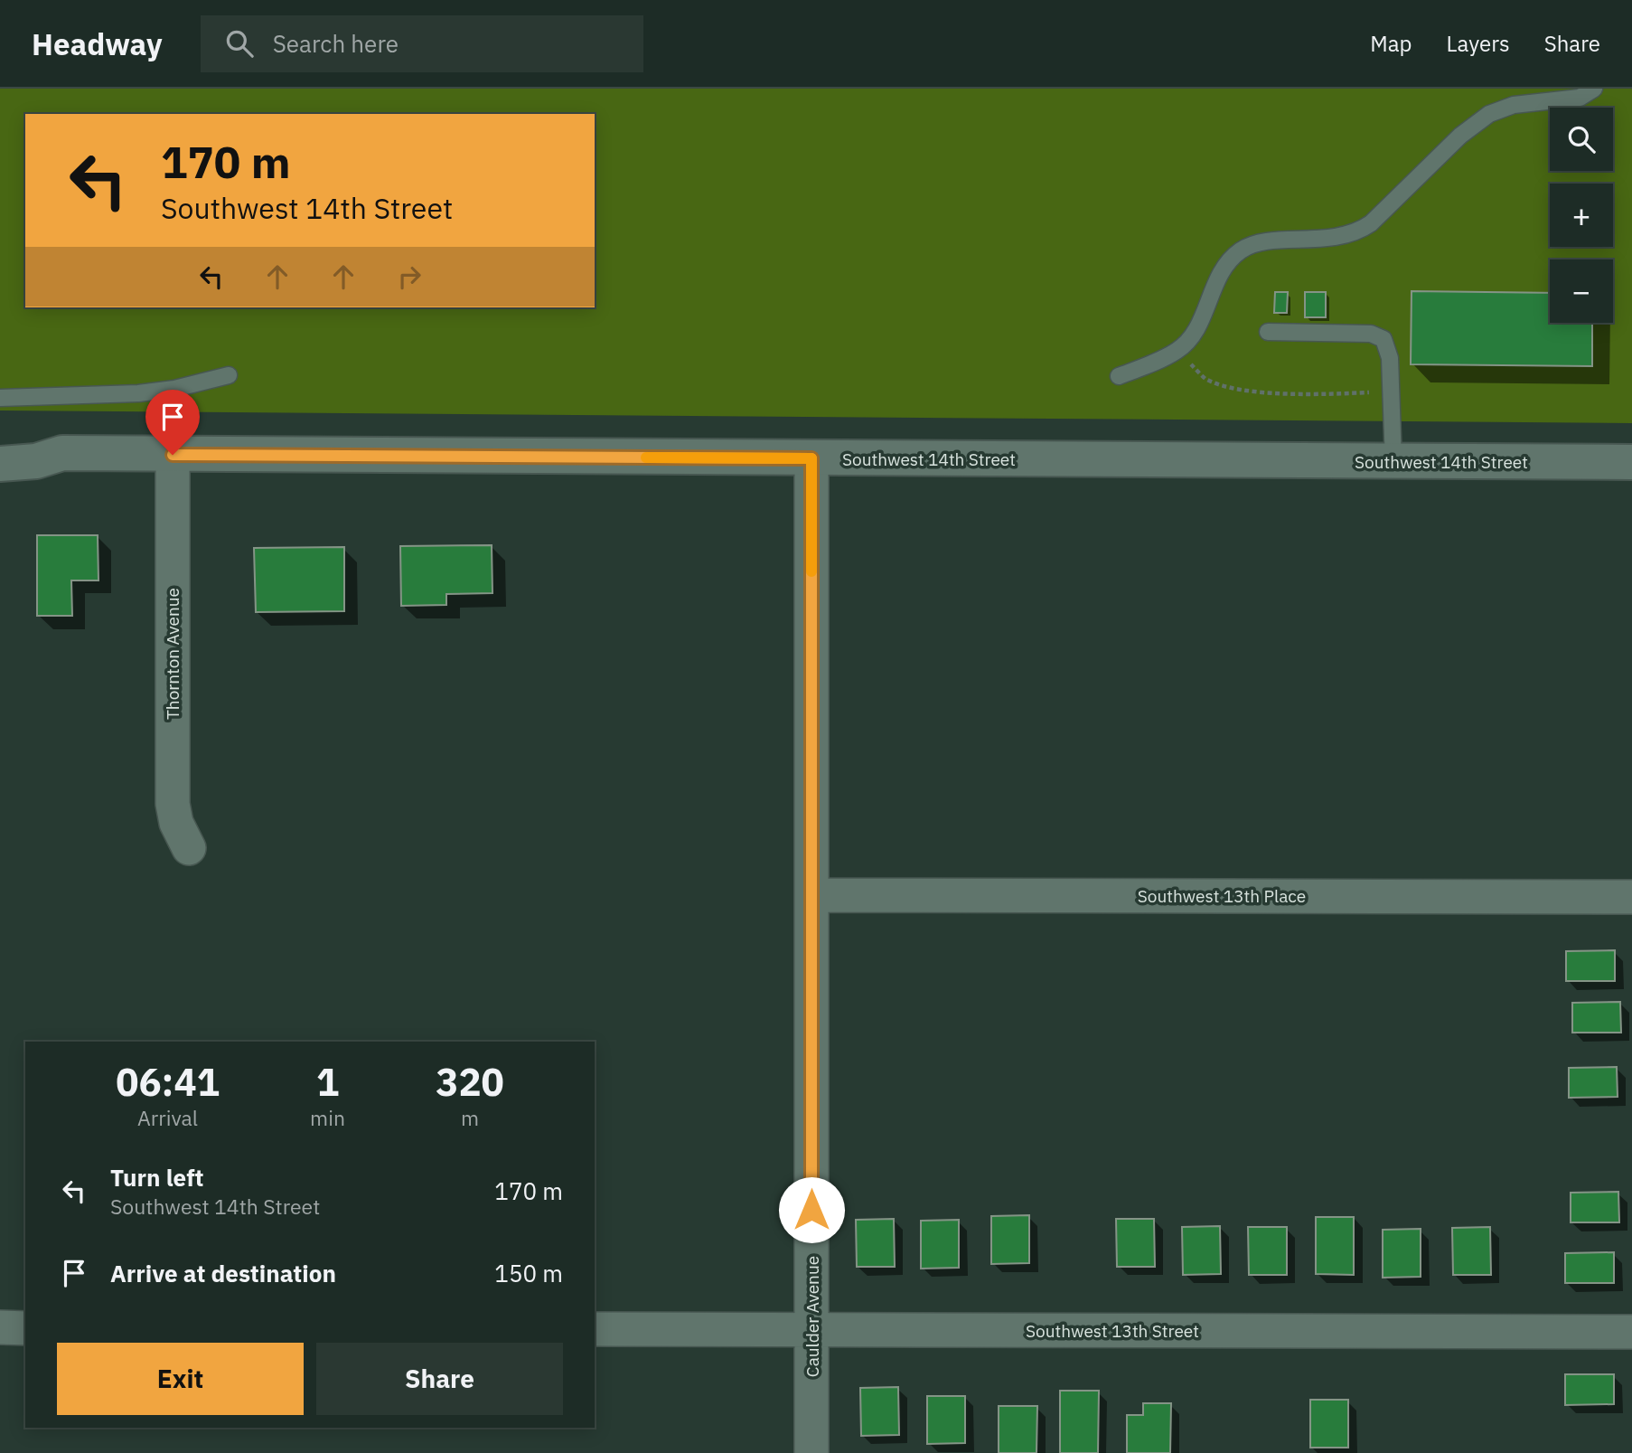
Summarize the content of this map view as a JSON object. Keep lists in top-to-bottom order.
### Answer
{
  "streets": {
    "street": [
      "Southwest 14th Street",
      "Thornton Avenue",
      "Southwest 13th Place",
      "Caulder Avenue",
      "Southwest 13th Street"
    ]
  },
  "crossings": [
    ["Southwest 14th Street", "Thornton Avenue"],
    ["Southwest 14th Street", "Caulder Avenue"],
    ["Southwest 13th Place", "Caulder Avenue"],
    ["Caulder Avenue", "Southwest 13th Street"]
  ],
  "page": {
    "header": "Headway",
    "search": "Search here",
    "nav": ["Map", "Layers", "Share"],
    "map_buttons": ["+", "−"],
    "turn": ["170 m", "Southwest 14th Street"],
    "eta": [
      "06:41",
      "Arrival",
      "1",
      "min",
      "320",
      "m"
    ],
    "list": [
      {
        "name": "Turn left",
        "note": "Southwest 14th Street",
        "value": "170 m"
      },
      {
        "name": "Arrive at destination",
        "value": "150 m"
      }
    ],
    "buttons": ["Exit", "Share"]
  }
}
